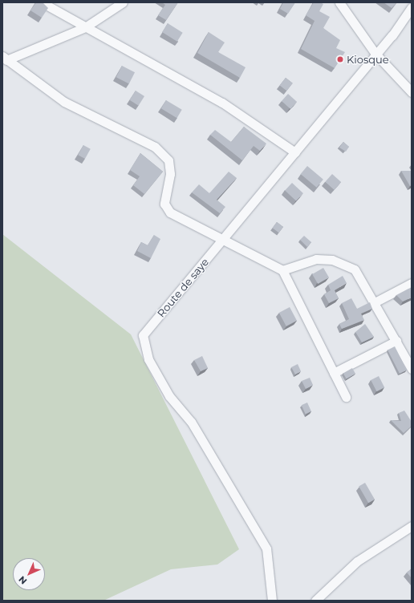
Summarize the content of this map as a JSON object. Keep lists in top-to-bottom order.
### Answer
{
  "streets": {
    "street": ["Route de saye"]
  },
  "places": ["Kiosque"],
  "north": "bottom left"
}
